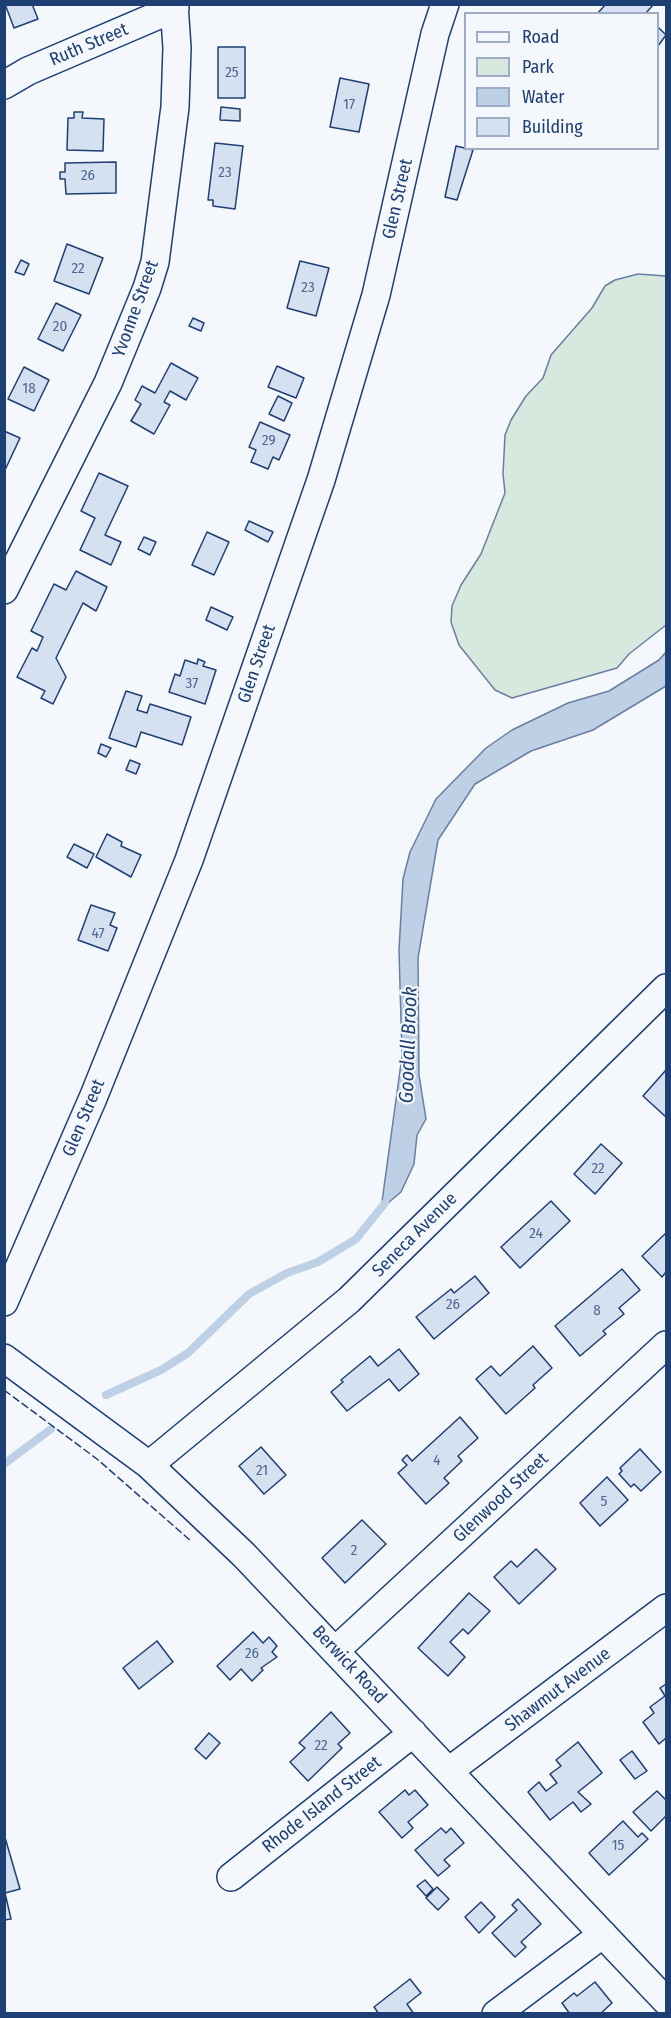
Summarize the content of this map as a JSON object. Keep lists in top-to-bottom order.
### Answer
{
  "streets": {
    "street": [
      "Ruth Street",
      "Glen Street",
      "Yvonne Street",
      "Seneca Avenue",
      "Glenwood Street",
      "Berwick Road",
      "Shawmut Avenue",
      "Rhode Island Street"
    ]
  },
  "crossings": [
    ["Ruth Street", "Yvonne Street"],
    ["Seneca Avenue", "Berwick Road"],
    ["Glenwood Street", "Berwick Road"],
    ["Berwick Road", "Shawmut Avenue"],
    ["Berwick Road", "Rhode Island Street"]
  ],
  "water": ["Goodall Brook"],
  "house_numbers": [
    "25",
    "17",
    "23",
    "26",
    "22",
    "23",
    "20",
    "18",
    "29",
    "37",
    "47",
    "22",
    "24",
    "26",
    "8",
    "4",
    "21",
    "5",
    "2",
    "26",
    "22",
    "15"
  ],
  "legend": [
    "Road",
    "Park",
    "Water",
    "Building"
  ]
}
